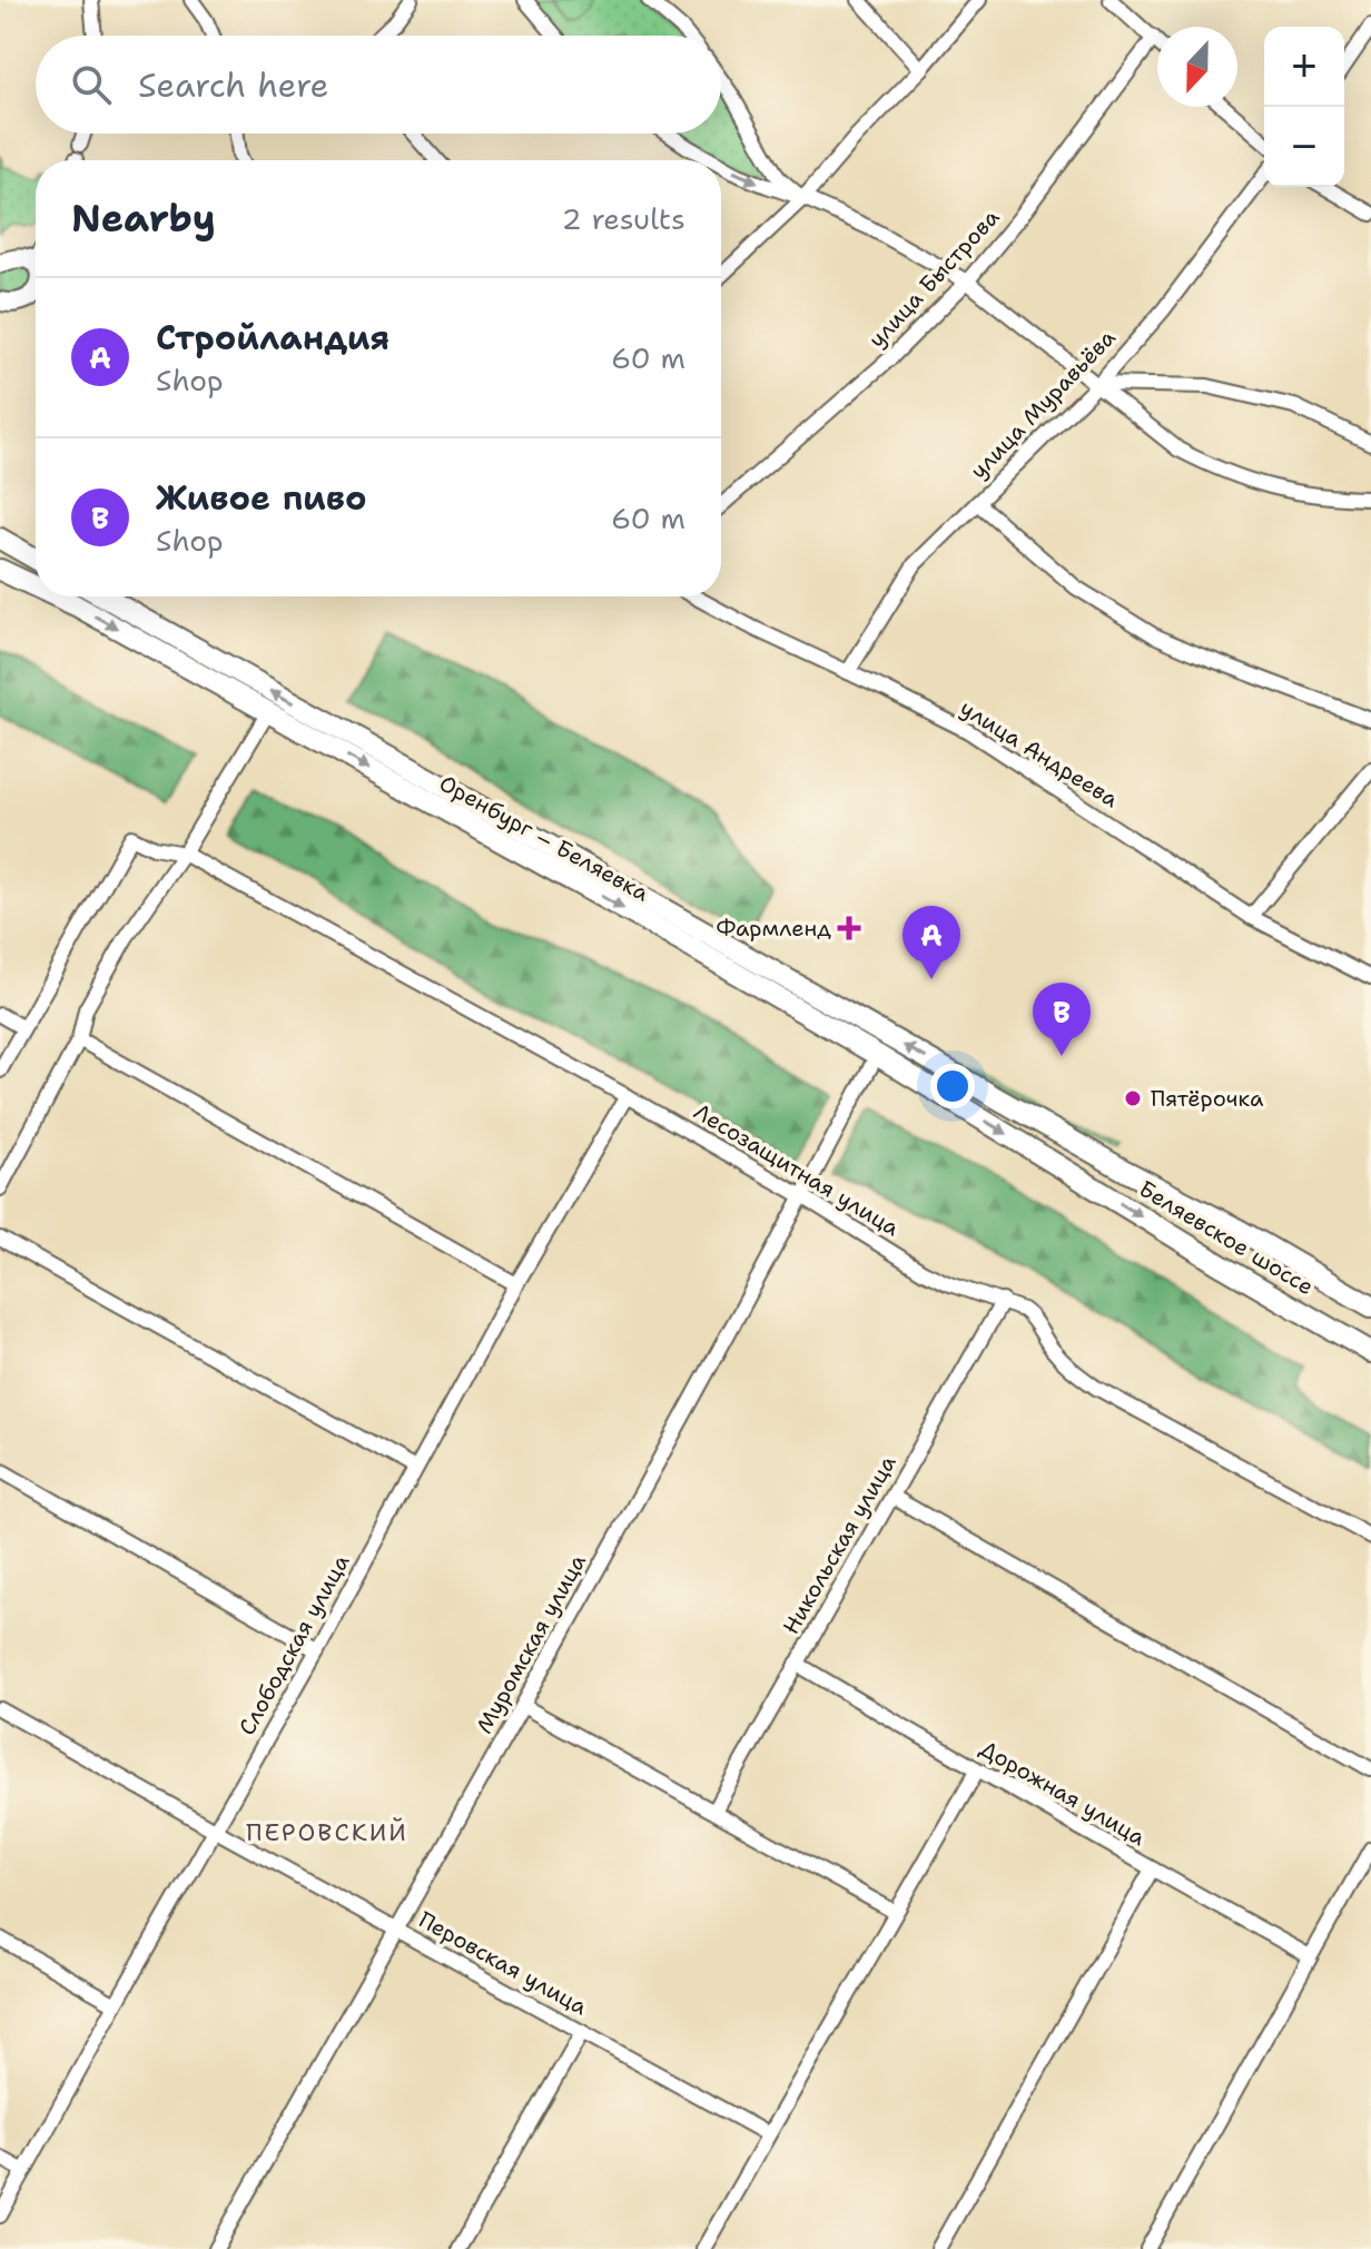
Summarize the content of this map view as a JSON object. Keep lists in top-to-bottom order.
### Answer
{
  "streets": {
    "main road": ["Оренбург – Беляевка", "Беляевское шоссе"],
    "street": [
      "улица Быстрова",
      "улица Муравьёва",
      "улица Андреева",
      "Лесозащитная улица",
      "Никольская улица",
      "Муромская улица",
      "Слободская улица",
      "Дорожная улица",
      "Перовская улица"
    ]
  },
  "crossings": [
    ["улица Муравьёва", "улица Андреева"],
    ["Оренбург – Беляевка", "Беляевское шоссе"],
    ["Оренбург – Беляевка", "Муромская улица"],
    ["Лесозащитная улица", "Никольская улица"],
    ["Лесозащитная улица", "Муромская улица"],
    ["Лесозащитная улица", "Слободская улица"],
    ["Никольская улица", "Дорожная улица"],
    ["Муромская улица", "Перовская улица"],
    ["Слободская улица", "Перовская улица"]
  ],
  "districts": ["ПЕРОВСКИЙ"],
  "places": {
    "health": ["Фармленд"],
    "other": ["Пятёрочка"]
  },
  "north": "bottom",
  "page": {
    "map_buttons": ["+", "−"],
    "search": "Search here",
    "heading": ["Nearby", "2 results"],
    "list": [
      {
        "mark": "A",
        "name": "Стройландия",
        "note": "Shop",
        "value": "60 m"
      },
      {
        "mark": "B",
        "name": "Живое пиво",
        "note": "Shop",
        "value": "60 m"
      }
    ],
    "pins": ["A", "B"]
  }
}
